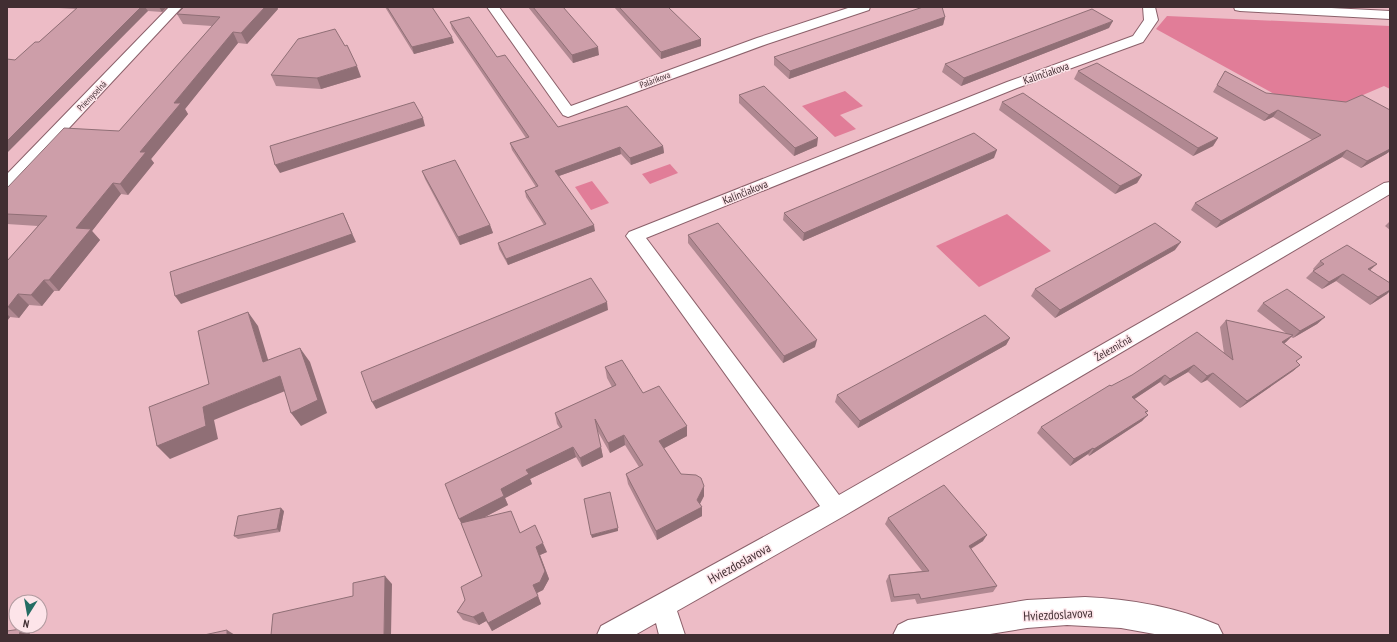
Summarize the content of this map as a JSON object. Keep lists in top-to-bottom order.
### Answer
{
  "streets": {
    "main road": ["Hviezdoslavova"],
    "street": [
      "Kalinčiakova",
      "Palárikova",
      "Priemyselná",
      "Železničná"
    ]
  },
  "crossings": [
    ["Kalinčiakova", "Železničná"],
    ["Kalinčiakova", "Hviezdoslavova"],
    ["Železničná", "Hviezdoslavova"]
  ],
  "north": "bottom"
}
